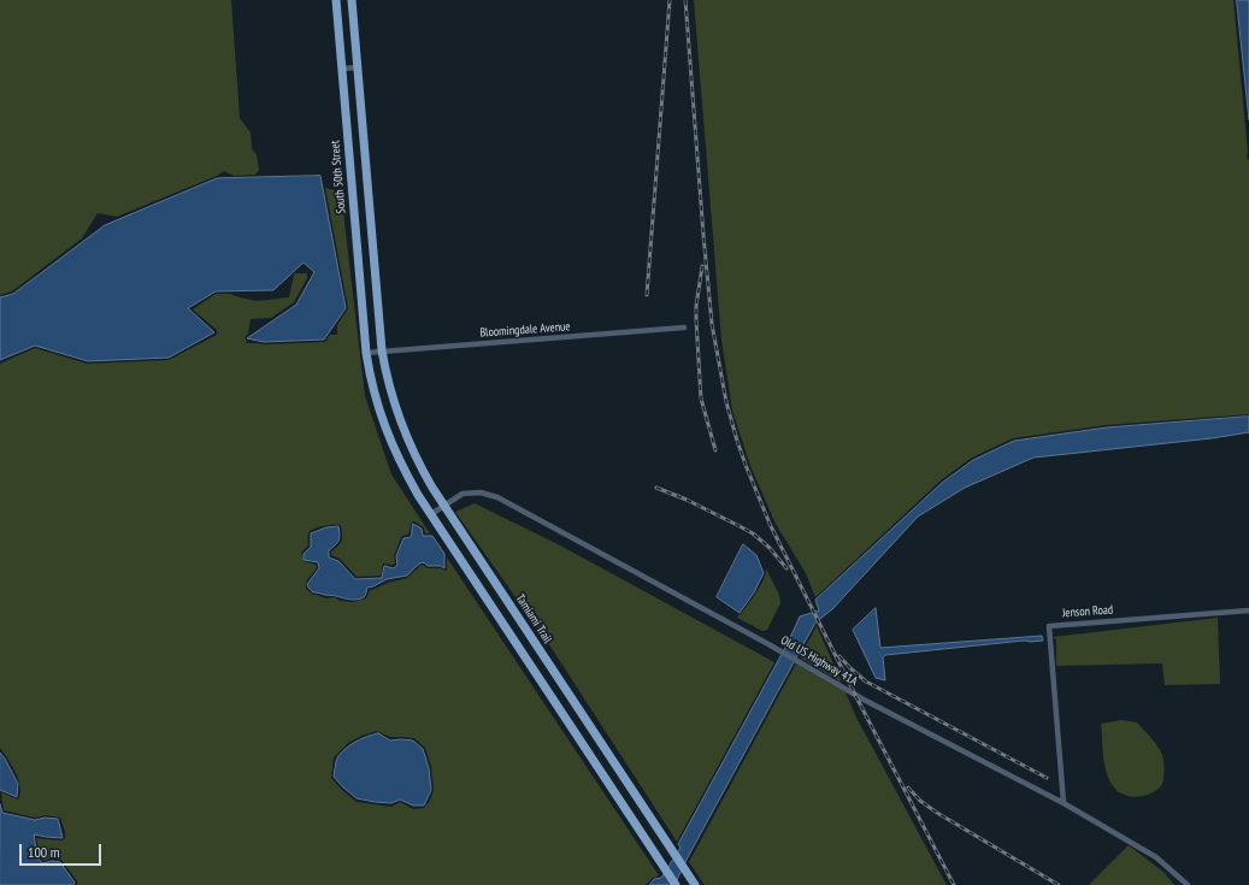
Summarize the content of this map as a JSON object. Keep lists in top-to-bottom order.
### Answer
{
  "streets": {
    "main road": ["South 50th Street", "Tamiami Trail"],
    "street": ["Bloomingdale Avenue", "Jenson Road", "Old US Highway 41A"]
  },
  "crossings": [
    ["South 50th Street", "Bloomingdale Avenue"],
    ["Bloomingdale Avenue", "Tamiami Trail"],
    ["Jenson Road", "Old US Highway 41A"],
    ["Tamiami Trail", "Old US Highway 41A"]
  ],
  "scale_bar": "100 m"
}
